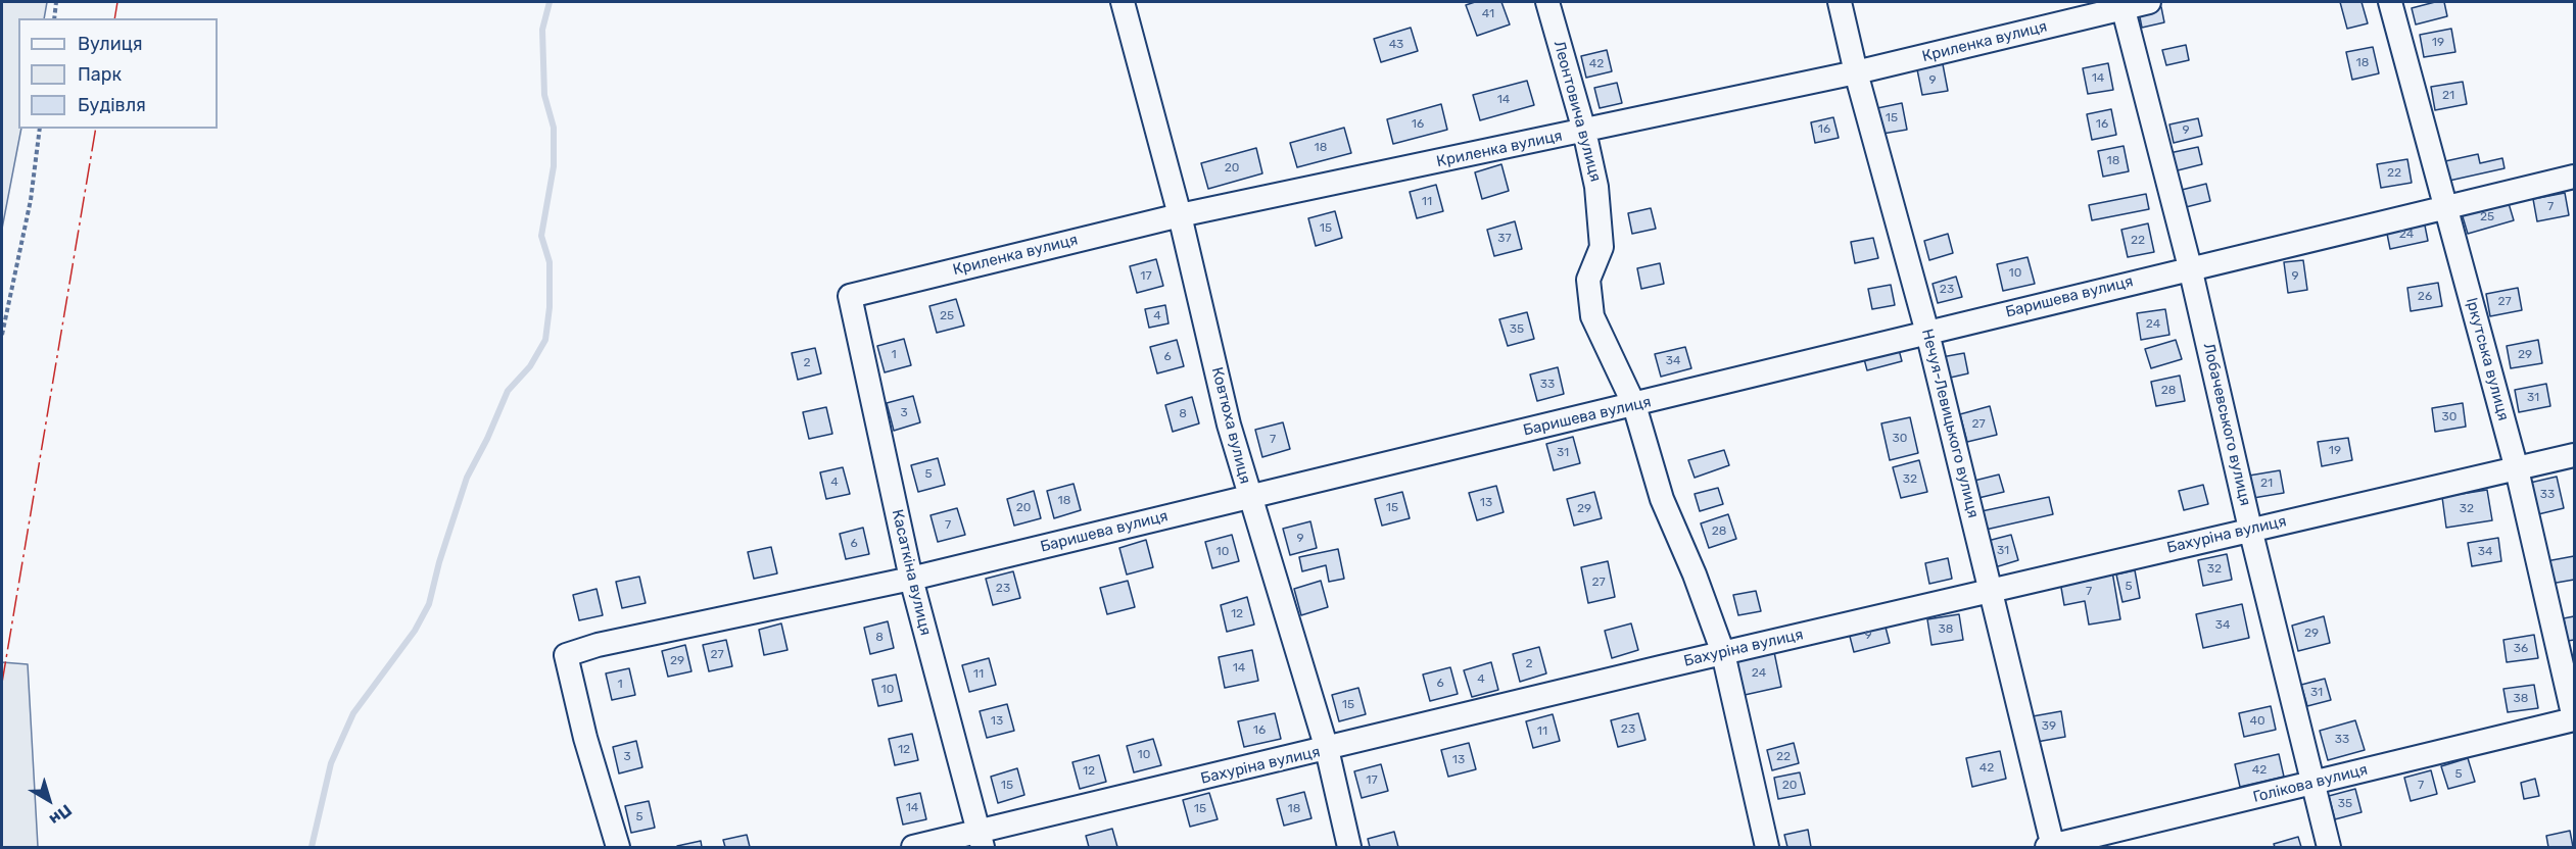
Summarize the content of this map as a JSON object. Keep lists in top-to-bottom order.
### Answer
{
  "streets": {
    "street": [
      "Криленка вулиця",
      "Леонтовича вулиця",
      "Баришева вулиця",
      "Іркутська вулиця",
      "Нечуя-Левицького вулиця",
      "Лобачевського вулиця",
      "Ковтюха вулиця",
      "Бахуріна вулиця",
      "Касаткіна вулиця",
      "Голікова вулиця"
    ]
  },
  "crossings": [
    ["Криленка вулиця", "Леонтовича вулиця"],
    ["Криленка вулиця", "Нечуя-Левицького вулиця"],
    ["Криленка вулиця", "Лобачевського вулиця"],
    ["Криленка вулиця", "Ковтюха вулиця"],
    ["Криленка вулиця", "Касаткіна вулиця"],
    ["Леонтовича вулиця", "Баришева вулиця"],
    ["Леонтовича вулиця", "Бахуріна вулиця"],
    ["Баришева вулиця", "Іркутська вулиця"],
    ["Баришева вулиця", "Нечуя-Левицького вулиця"],
    ["Баришева вулиця", "Лобачевського вулиця"],
    ["Баришева вулиця", "Ковтюха вулиця"],
    ["Баришева вулиця", "Касаткіна вулиця"],
    ["Іркутська вулиця", "Бахуріна вулиця"],
    ["Іркутська вулиця", "Голікова вулиця"],
    ["Нечуя-Левицького вулиця", "Бахуріна вулиця"],
    ["Нечуя-Левицького вулиця", "Голікова вулиця"],
    ["Лобачевського вулиця", "Бахуріна вулиця"],
    ["Лобачевського вулиця", "Голікова вулиця"],
    ["Ковтюха вулиця", "Бахуріна вулиця"],
    ["Бахуріна вулиця", "Касаткіна вулиця"]
  ],
  "house_numbers": [
    "41",
    "19",
    "43",
    "18",
    "42",
    "14",
    "9",
    "21",
    "14",
    "15",
    "16",
    "16",
    "16",
    "9",
    "18",
    "18",
    "20",
    "22",
    "11",
    "7",
    "25",
    "15",
    "24",
    "37",
    "22",
    "10",
    "17",
    "9",
    "23",
    "26",
    "27",
    "25",
    "4",
    "24",
    "35",
    "1",
    "29",
    "6",
    "34",
    "2",
    "33",
    "28",
    "31",
    "3",
    "8",
    "30",
    "27",
    "30",
    "7",
    "19",
    "31",
    "5",
    "32",
    "4",
    "21",
    "33",
    "18",
    "13",
    "20",
    "15",
    "29",
    "32",
    "7",
    "28",
    "9",
    "6",
    "31",
    "10",
    "34",
    "32",
    "27",
    "5",
    "23",
    "7",
    "12",
    "34",
    "38",
    "29",
    "9",
    "8",
    "36",
    "27",
    "29",
    "2",
    "14",
    "24",
    "11",
    "4",
    "6",
    "1",
    "10",
    "31",
    "38",
    "15",
    "13",
    "40",
    "39",
    "23",
    "16",
    "11",
    "33",
    "12",
    "10",
    "3",
    "22",
    "13",
    "42",
    "42",
    "12",
    "5",
    "17",
    "15",
    "20",
    "7",
    "35",
    "14",
    "15",
    "18",
    "5"
  ],
  "legend": ["Вулиця", "Парк", "Будівля"],
  "north": "bottom right"
}
